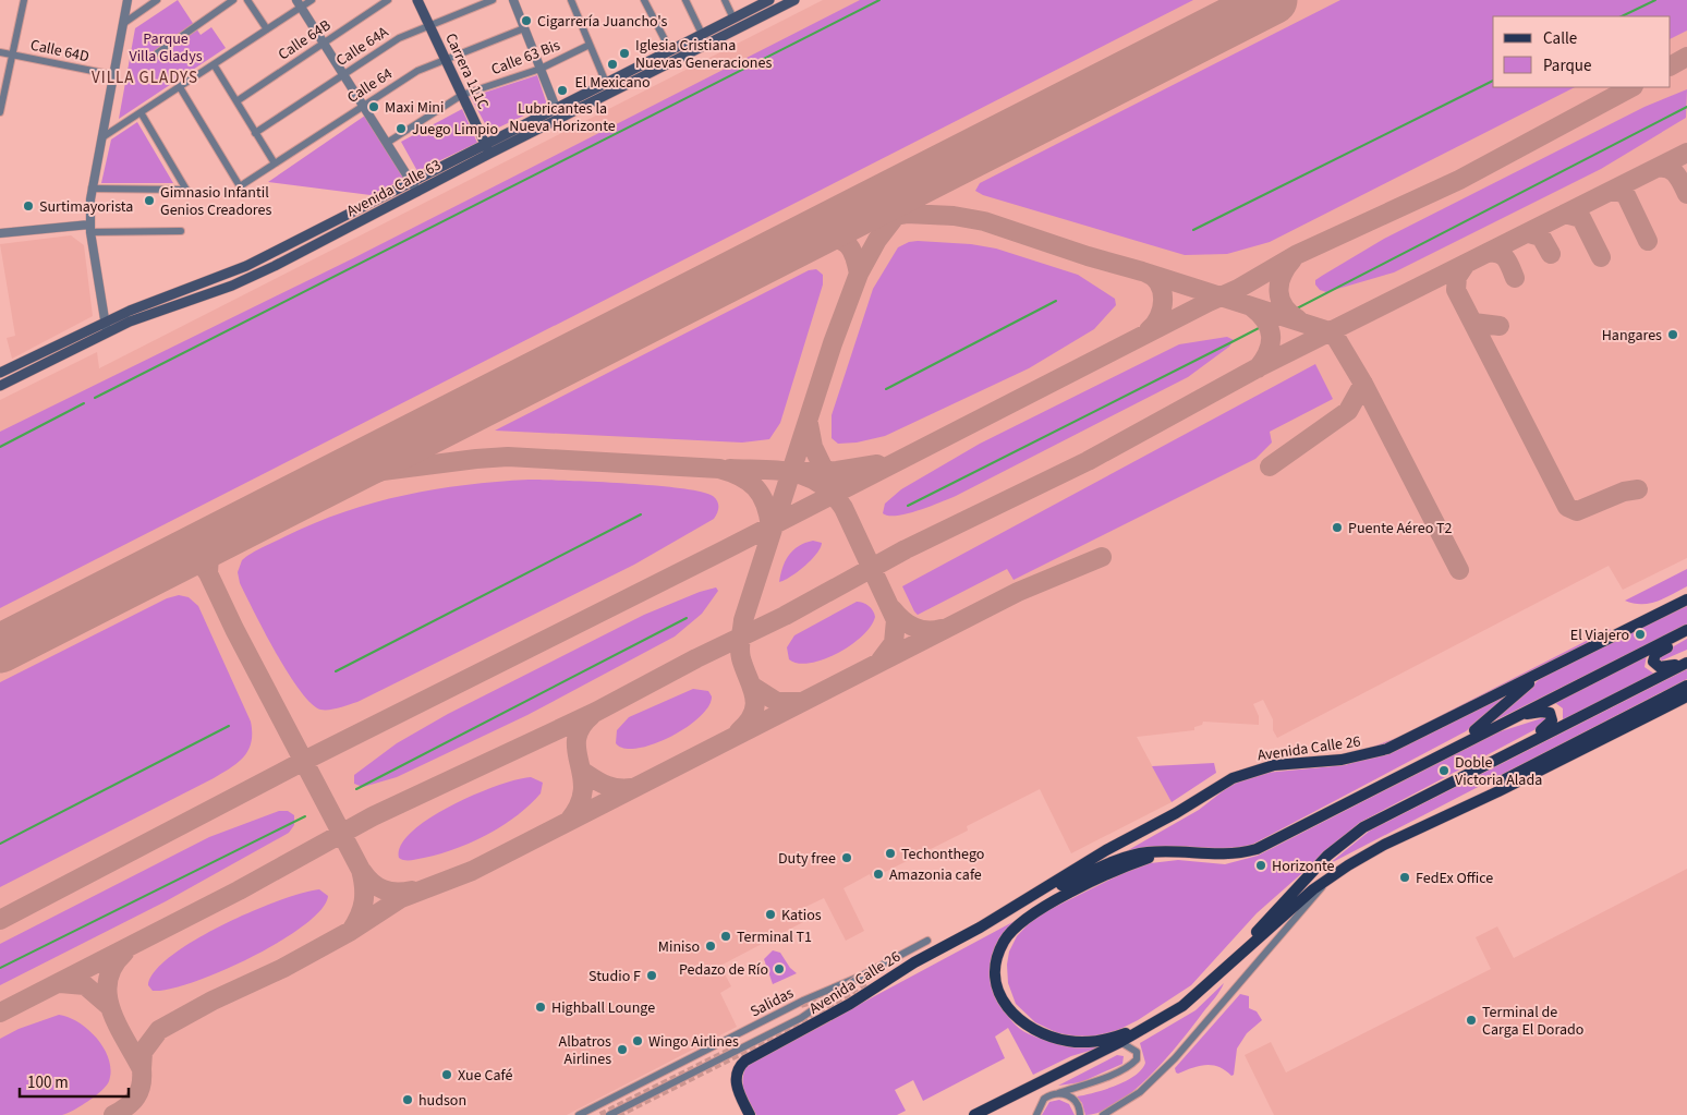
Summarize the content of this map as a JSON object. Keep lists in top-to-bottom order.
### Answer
{
  "streets": {
    "main road": ["Carrera 111C", "Avenida Calle 63", "Avenida Calle 26"],
    "street": [
      "Calle 64B",
      "Calle 64A",
      "Calle 64D",
      "Calle 63 Bis",
      "Calle 64",
      "Salidas"
    ]
  },
  "crossings": [
    ["Calle 64A", "Carrera 111C"],
    ["Calle 63 Bis", "Carrera 111C"],
    ["Carrera 111C", "Calle 64"],
    ["Carrera 111C", "Avenida Calle 63"]
  ],
  "districts": ["VILLA GLADYS"],
  "parks": ["Parque Villa Gladys"],
  "places": [
    "Cigarrería Juancho's",
    "Iglesia Cristiana Nuevas Generaciones",
    "El Mexicano",
    "Lubricantes la Nueva Horizonte",
    "Maxi Mini",
    "Juego Limpio",
    "Gimnasio Infantil Genios Creadores",
    "Surtimayorista",
    "Hangares",
    "Puente Aéreo T2",
    "El Viajero",
    "Doble Victoria Alada",
    "Techonthego",
    "Duty free",
    "Horizonte",
    "Amazonia cafe",
    "FedEx Office",
    "Katios",
    "Terminal T1",
    "Miniso",
    "Pedazo de Río",
    "Studio F",
    "Highball Lounge",
    "Terminal de Carga El Dorado",
    "Wingo Airlines",
    "Albatros Airlines",
    "Xue Café",
    "hudson"
  ],
  "legend": ["Calle", "Parque"],
  "scale_bar": "100 m"
}
